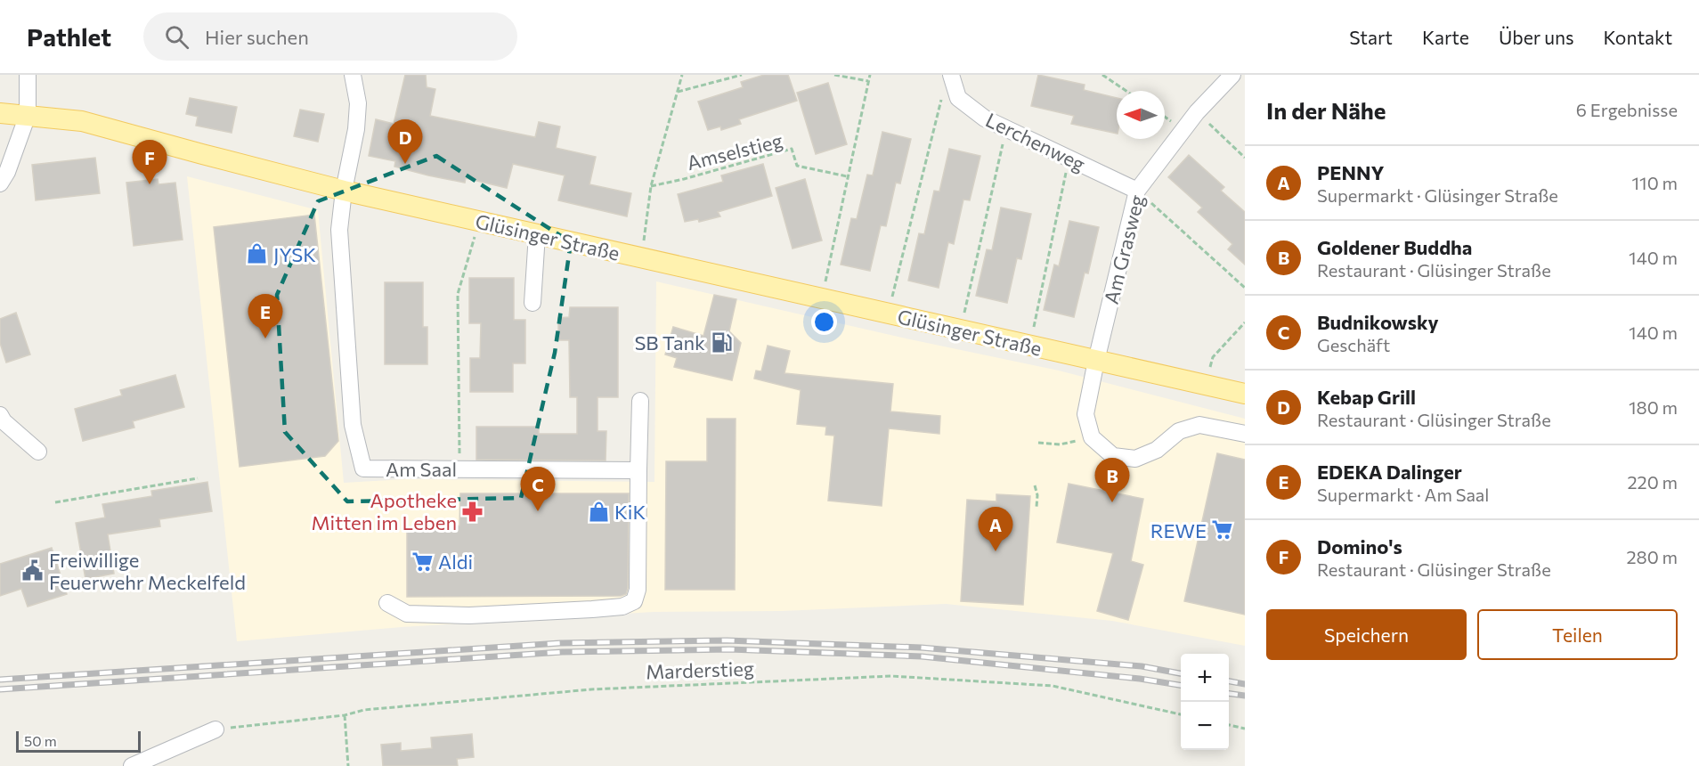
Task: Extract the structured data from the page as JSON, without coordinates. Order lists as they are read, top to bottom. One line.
{"streets":{"main road":["Glüsinger Straße"],"street":["Lerchenweg","Am Grasweg","Am Saal"],"path":["Amselstieg","Marderstieg"]},"crossings":[["Lerchenweg","Am Grasweg"],["Amselstieg","Glüsinger Straße"],["Glüsinger Straße","Am Grasweg"],["Glüsinger Straße","Am Saal"]],"places":{"shop":["JYSK","KiK"],"fuel station":["SB Tank"],"pharmacy":["Apotheke Mitten im Leben"],"supermarket":["REWE","Aldi"],"public building":["Freiwillige Feuerwehr Meckelfeld"]},"scale_bar":"50 m","north":"left","page":{"header":"Pathlet","search":"Hier suchen","nav":["Start","Karte","Über uns","Kontakt"],"heading":["In der Nähe","6 Ergebnisse"],"pins":["D","F","E","B","C","A"],"list":[{"mark":"A","name":"PENNY","note":"Supermarkt · Glüsinger Straße","value":"110 m"},{"mark":"B","name":"Goldener Buddha","note":"Restaurant · Glüsinger Straße","value":"140 m"},{"mark":"C","name":"Budnikowsky","note":"Geschäft","value":"140 m"},{"mark":"D","name":"Kebap Grill","note":"Restaurant · Glüsinger Straße","value":"180 m"},{"mark":"E","name":"EDEKA Dalinger","note":"Supermarkt · Am Saal","value":"220 m"},{"mark":"F","name":"Domino's","note":"Restaurant · Glüsinger Straße","value":"280 m"}],"buttons":["Speichern","Teilen"],"map_buttons":["+","−"],"scale":"50 m"}}
